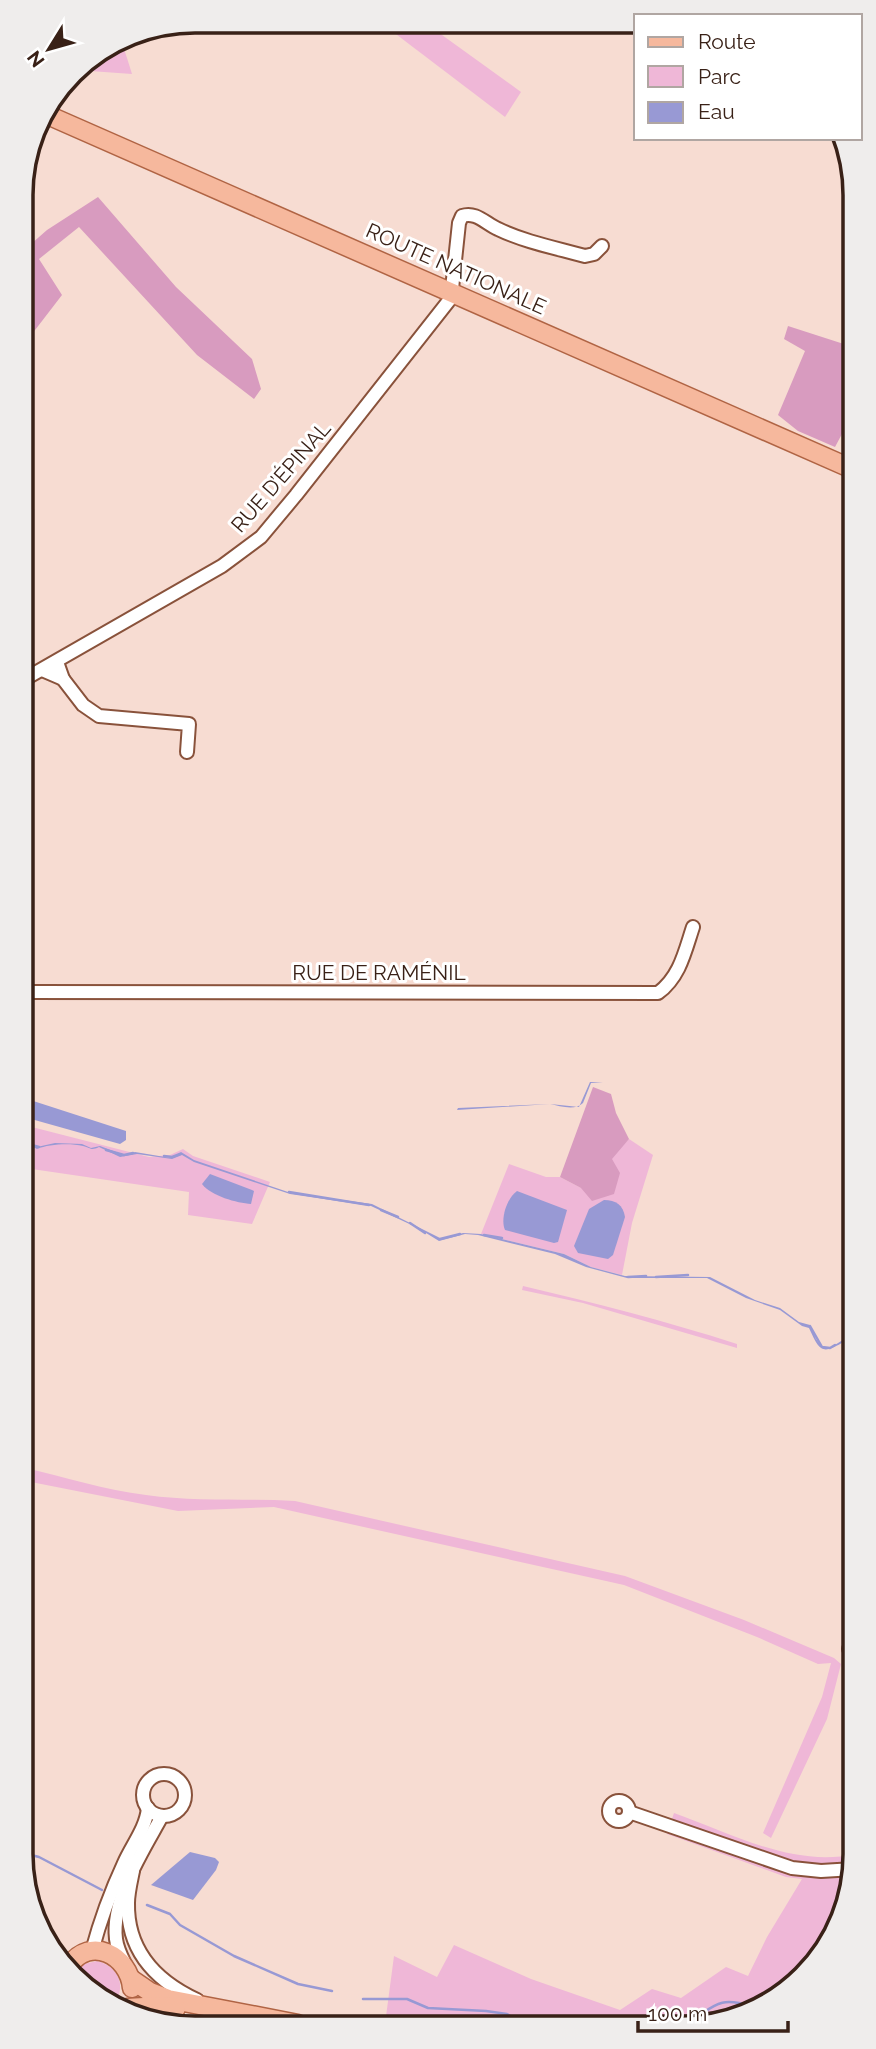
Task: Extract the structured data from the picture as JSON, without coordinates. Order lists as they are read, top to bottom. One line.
{"streets":{"main road":["ROUTE NATIONALE"],"street":["RUE D’ÉPINAL","RUE DE RAMÉNIL"]},"crossings":[["ROUTE NATIONALE","RUE D’ÉPINAL"]],"legend":["Route","Parc","Eau"],"scale_bar":"100 m","north":"bottom left"}
